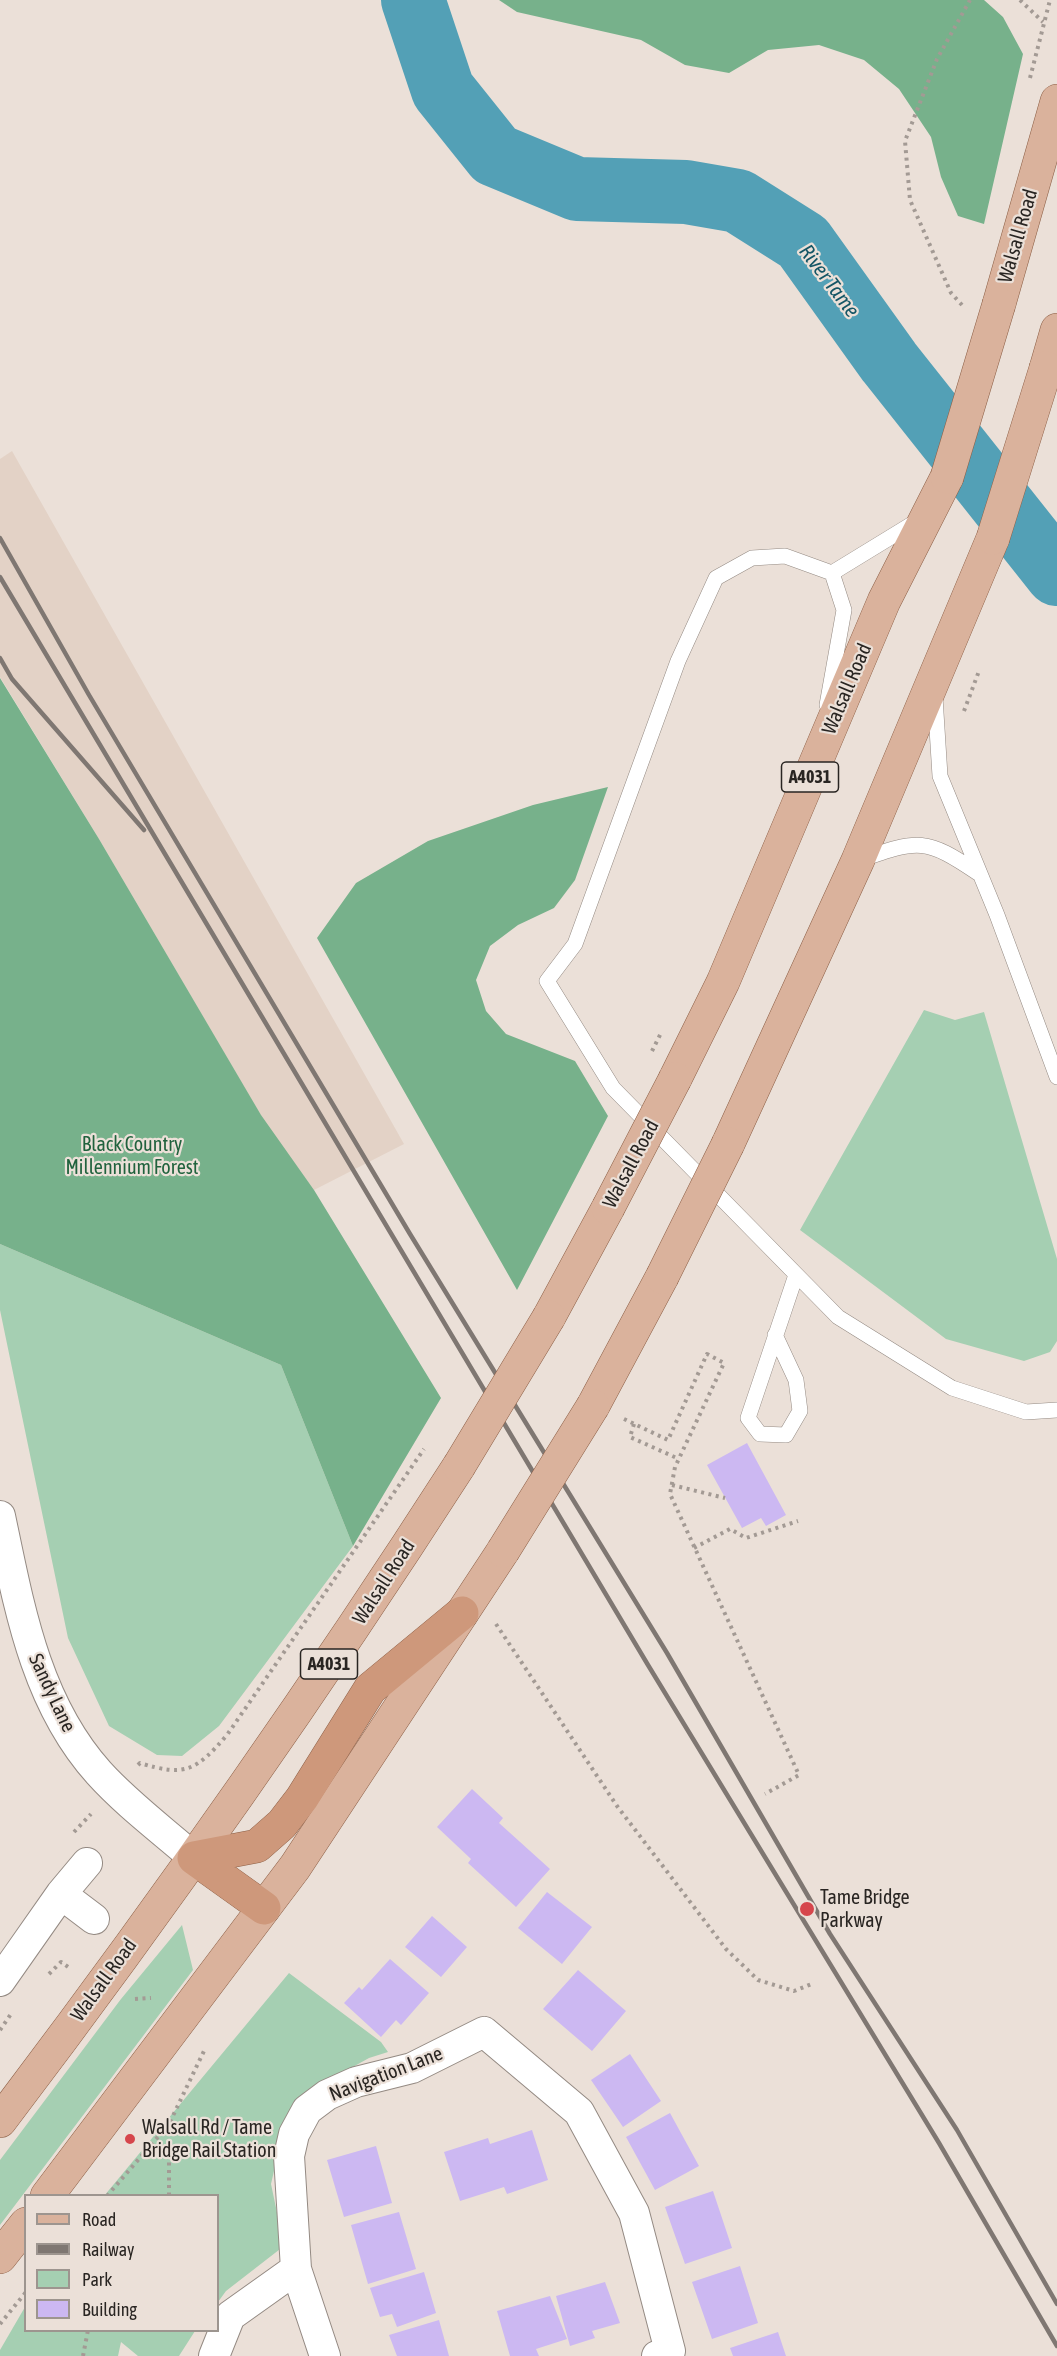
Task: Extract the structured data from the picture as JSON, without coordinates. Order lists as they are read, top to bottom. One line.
{"streets":{"main road":["Walsall Road","A4031"],"street":["Sandy Lane","Navigation Lane"]},"crossings":[["Walsall Road","Sandy Lane"]],"water":["River Tame"],"parks":["Black Country Millennium Forest"],"places":["Tame Bridge Parkway","Walsall Rd / Tame Bridge Rail Station"],"legend":["Road","Railway","Park","Building"]}
